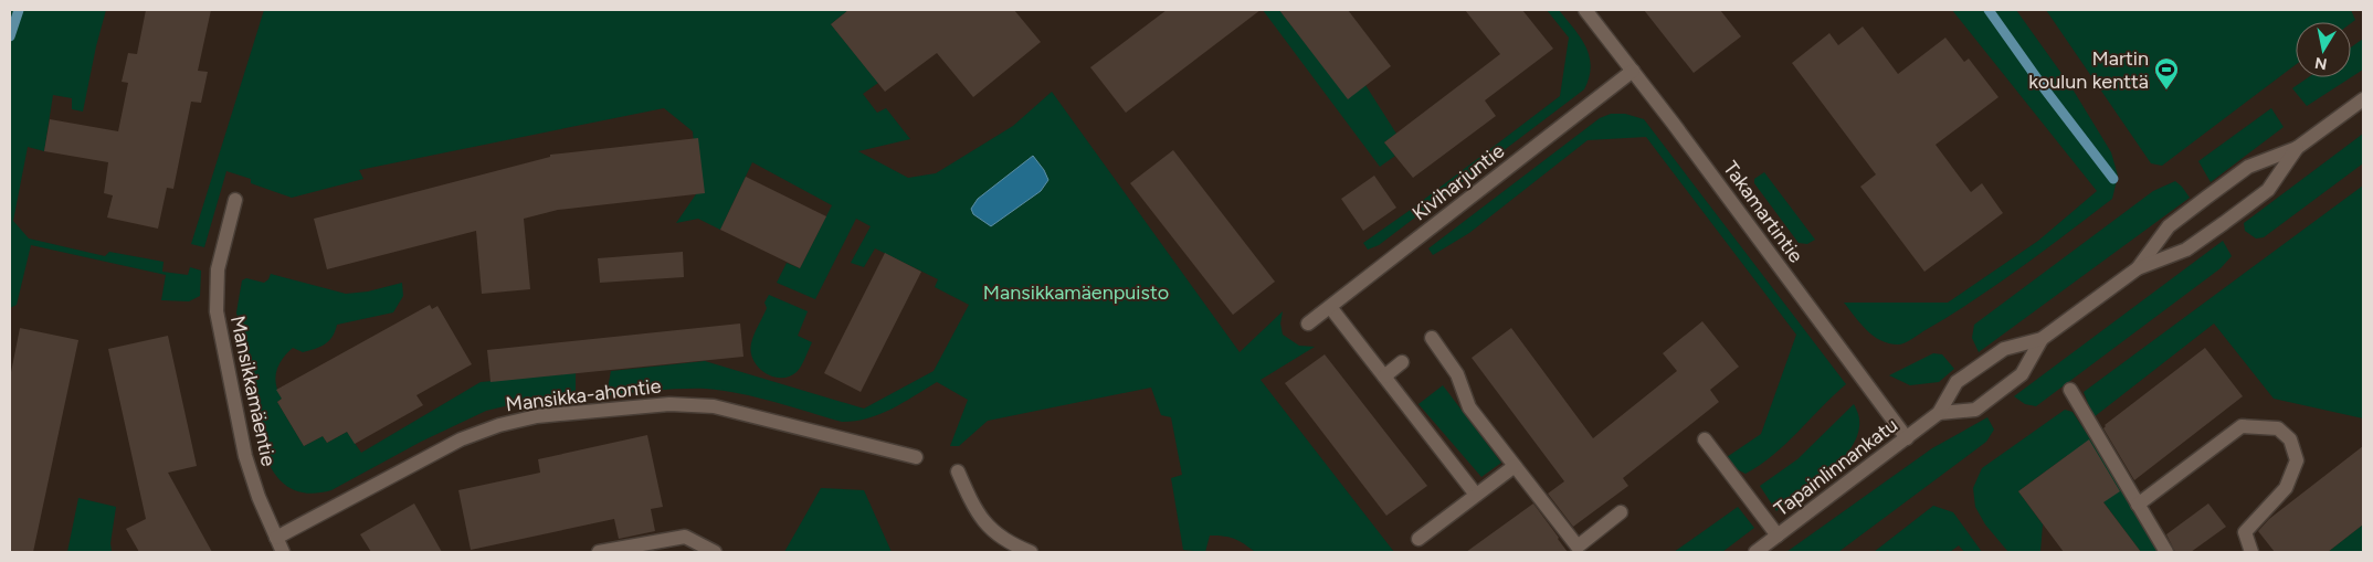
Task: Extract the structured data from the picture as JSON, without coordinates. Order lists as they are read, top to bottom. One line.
{"streets":{"street":["Kiviharjuntie","Takamartintie","Mansikkamäentie","Mansikka-ahontie","Tapainlinnankatu"]},"crossings":[["Kiviharjuntie","Takamartintie"],["Takamartintie","Tapainlinnankatu"],["Mansikkamäentie","Mansikka-ahontie"]],"parks":["Mansikkamäenpuisto"],"places":{"sports":["Martin koulun kenttä"]},"north":"bottom"}
